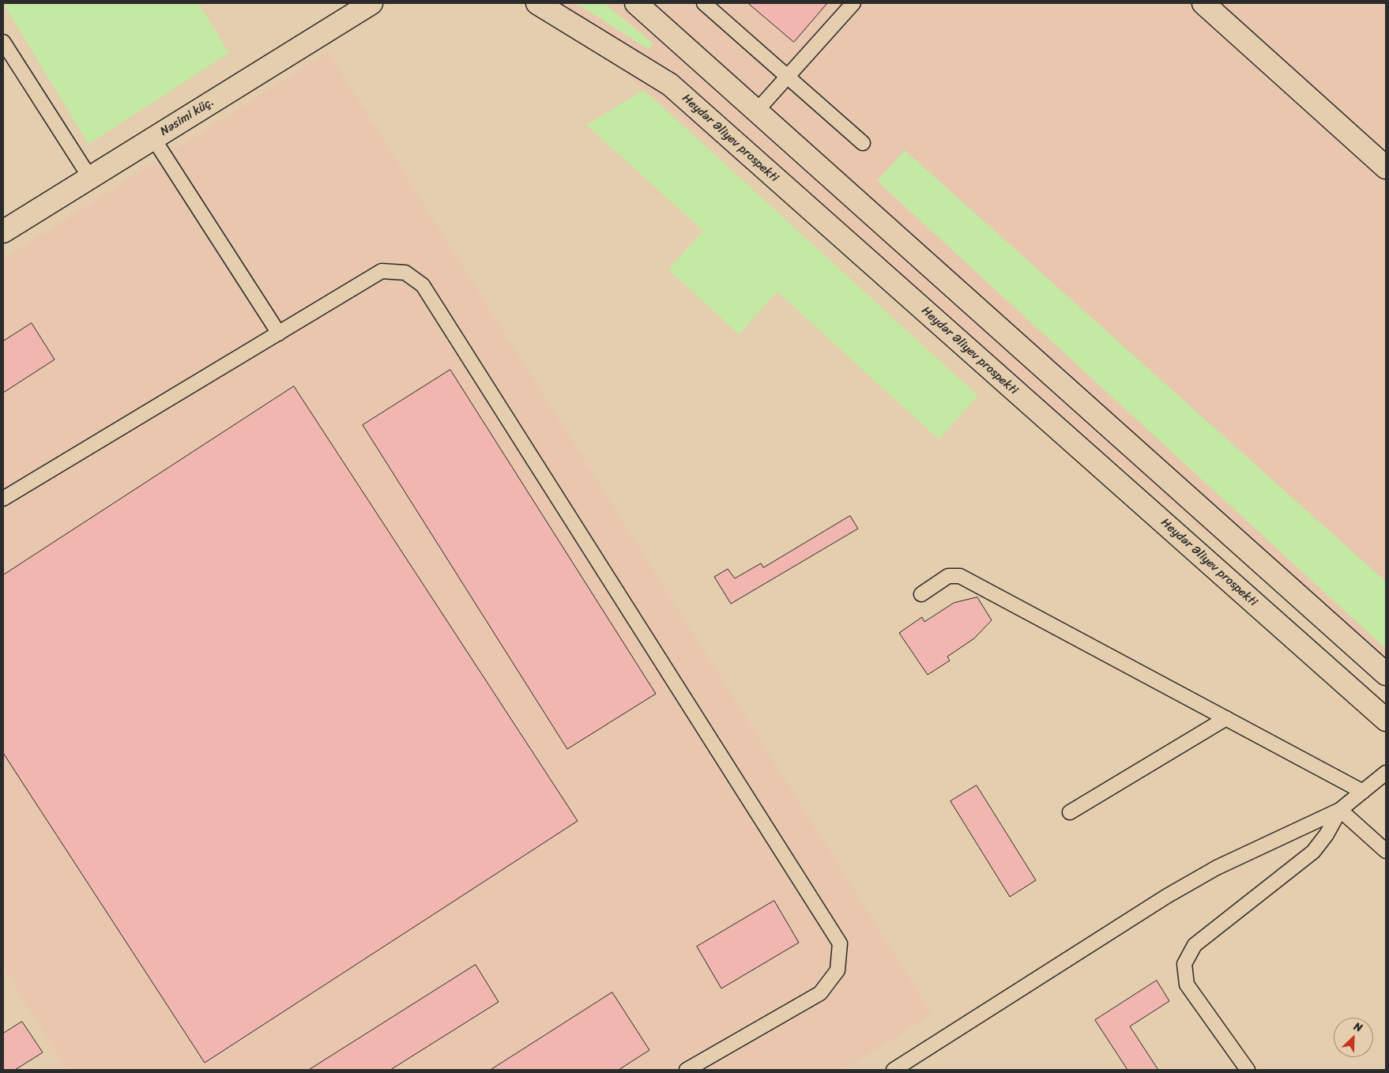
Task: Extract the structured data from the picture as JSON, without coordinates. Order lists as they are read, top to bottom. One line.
{"streets":{"main road":["Nəsimi küç.","Heydər Əliyev prospekti"]},"north":"top right"}
